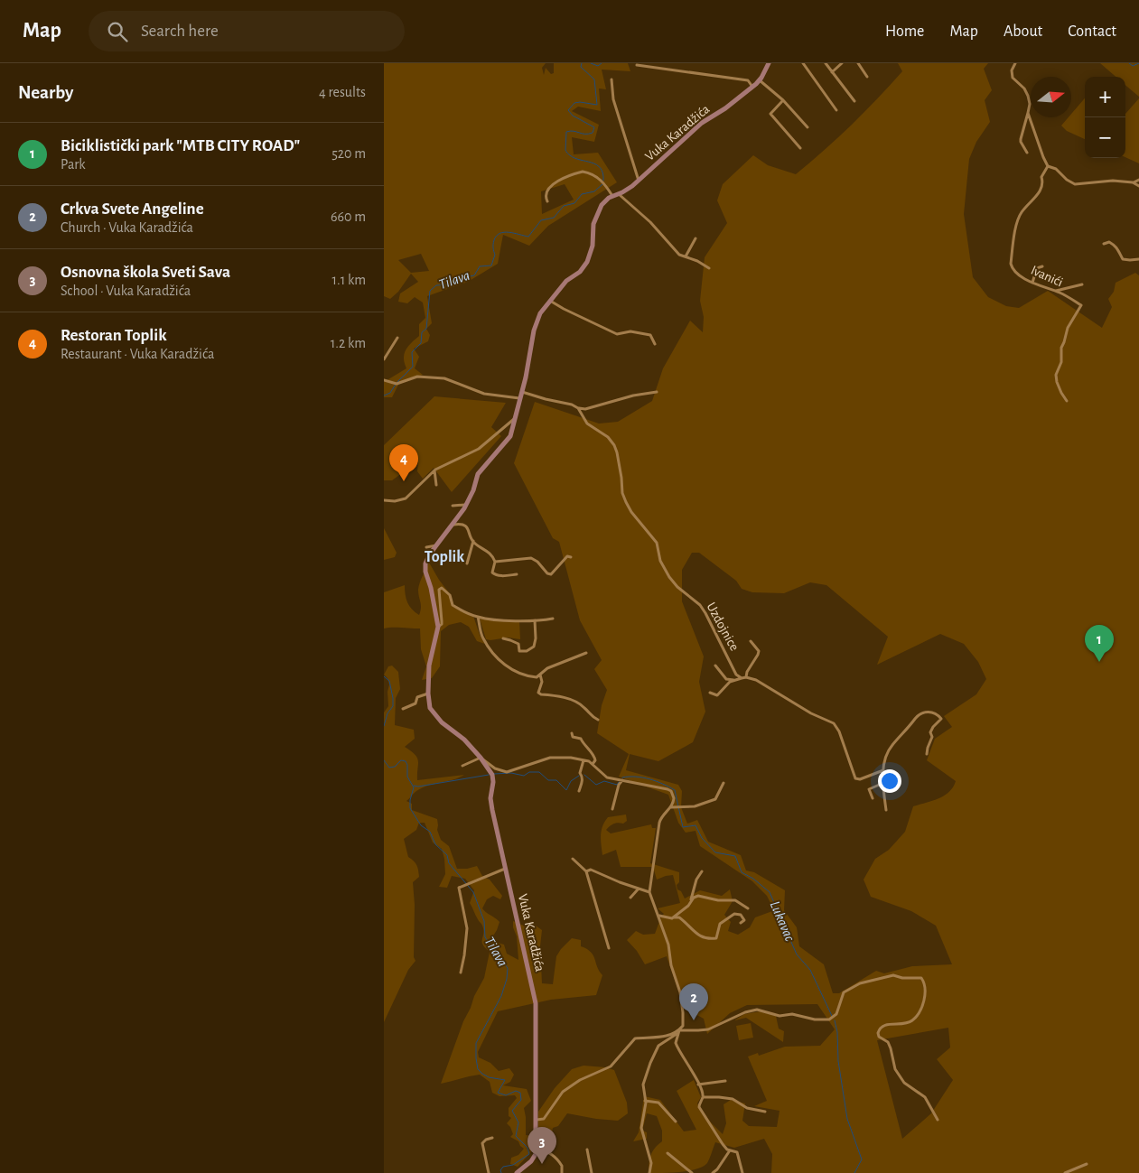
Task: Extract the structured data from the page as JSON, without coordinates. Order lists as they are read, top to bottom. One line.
{"streets":{"street":["Vuka Karadžića","Ivanići","Uzdojnice"]},"districts":["Toplik"],"water":["Tilava","Lukavac"],"north":"right","page":{"header":"Map","search":"Search here","nav":["Home","Map","About","Contact"],"heading":["Nearby","4 results"],"map_buttons":["+","−"],"list":[{"mark":"1","name":"Biciklistički park \"MTB CITY ROAD\"","note":"Park","value":"520 m"},{"mark":"2","name":"Crkva Svete Angeline","note":"Church · Vuka Karadžića","value":"660 m"},{"mark":"3","name":"Osnovna škola Sveti Sava","note":"School · Vuka Karadžića","value":"1.1 km"},{"mark":"4","name":"Restoran Toplik","note":"Restaurant · Vuka Karadžića","value":"1.2 km"}],"pins":["4","1","2","3"]}}
